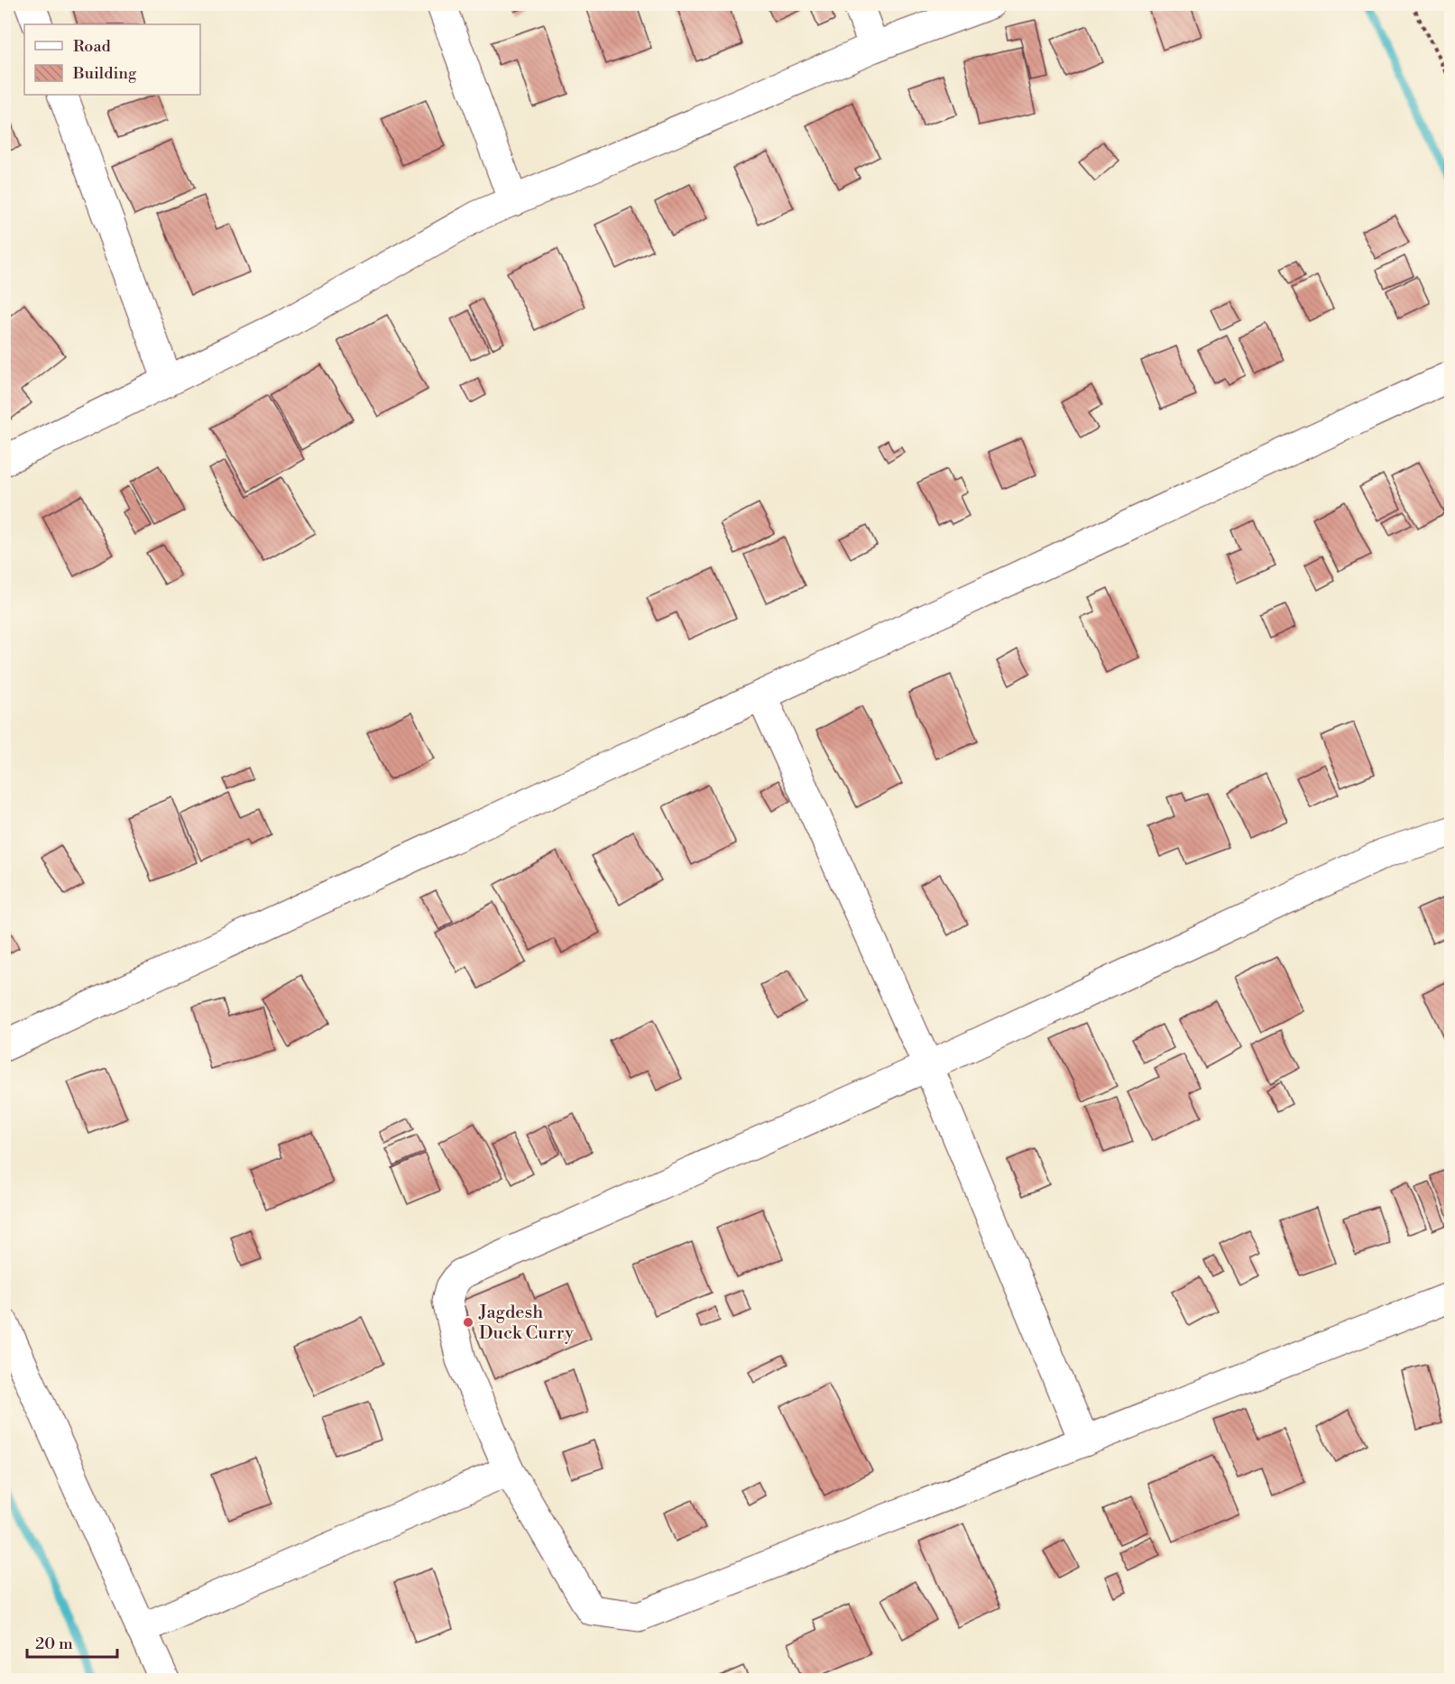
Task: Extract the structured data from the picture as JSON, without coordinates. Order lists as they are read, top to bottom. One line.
{"places":["Jagdesh Duck Curry"],"legend":["Road","Building"],"scale_bar":"20 m"}
